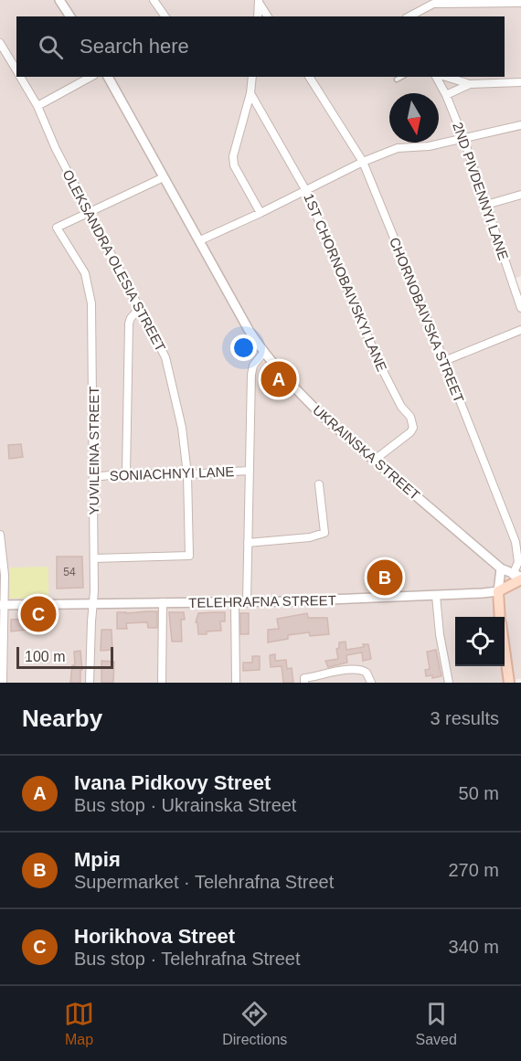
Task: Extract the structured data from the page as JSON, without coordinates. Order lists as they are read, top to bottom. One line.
{"streets":{"main road":["TELEHRAFNA STREET"],"street":["2ND PIVDENNYI LANE","OLEKSANDRA OLESIA STREET","1ST CHORNOBAIVSKYI LANE","CHORNOBAIVSKA STREET","YUVILEINA STREET","UKRAINSKA STREET","SONIACHNYI LANE"]},"crossings":[["OLEKSANDRA OLESIA STREET","YUVILEINA STREET"],["OLEKSANDRA OLESIA STREET","SONIACHNYI LANE"],["1ST CHORNOBAIVSKYI LANE","UKRAINSKA STREET"],["CHORNOBAIVSKA STREET","UKRAINSKA STREET"],["CHORNOBAIVSKA STREET","TELEHRAFNA STREET"],["YUVILEINA STREET","SONIACHNYI LANE"],["YUVILEINA STREET","TELEHRAFNA STREET"],["UKRAINSKA STREET","TELEHRAFNA STREET"]],"house_numbers":["54"],"scale_bar":"100 m","north":"bottom","page":{"search":"Search here","pins":["A","B","C"],"scale":"100 m","heading":["Nearby","3 results"],"list":[{"mark":"A","name":"Ivana Pidkovy Street","note":"Bus stop · Ukrainska Street","value":"50 m"},{"mark":"B","name":"Мрія","note":"Supermarket · Telehrafna Street","value":"270 m"},{"mark":"C","name":"Horikhova Street","note":"Bus stop · Telehrafna Street","value":"340 m"}],"nav":["Map","Directions","Saved"]}}
